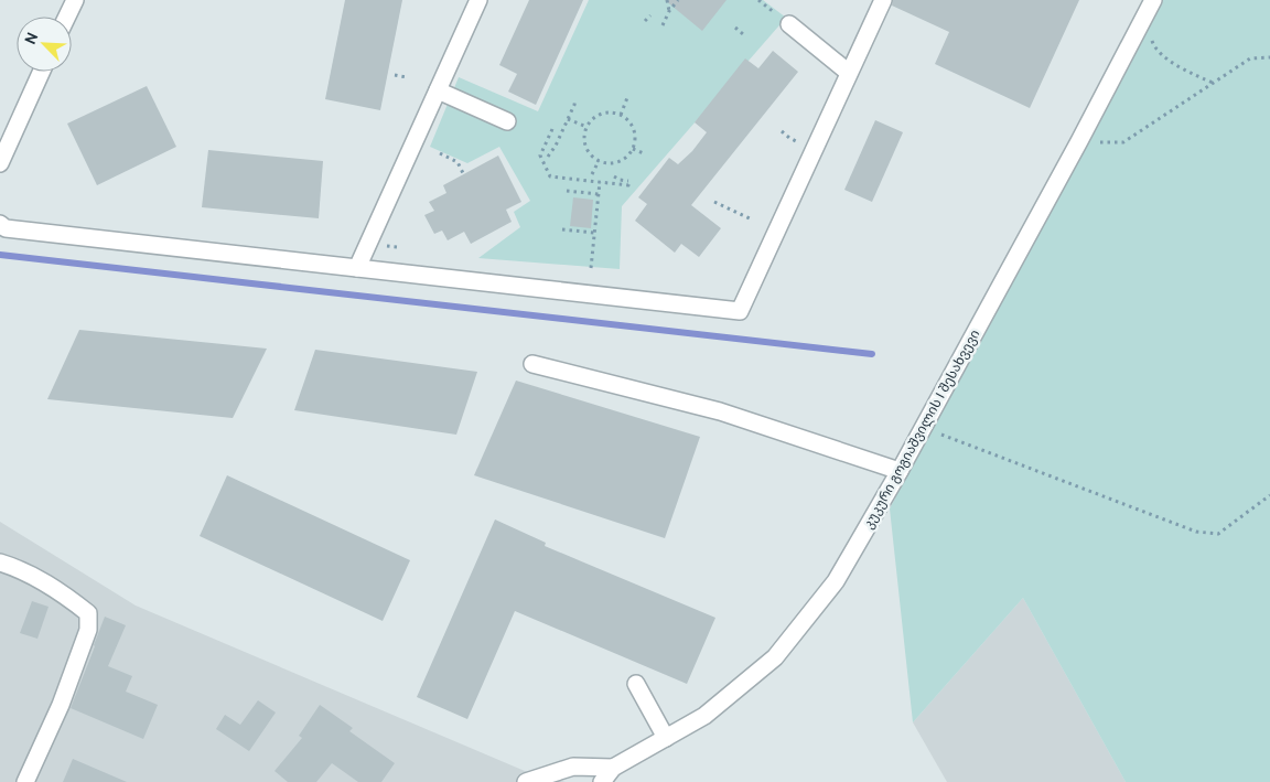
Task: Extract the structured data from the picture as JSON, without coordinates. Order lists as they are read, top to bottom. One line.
{"streets":{"street":["კუკური გოგიაშვილის I შესახვევი"]},"north":"top left"}
